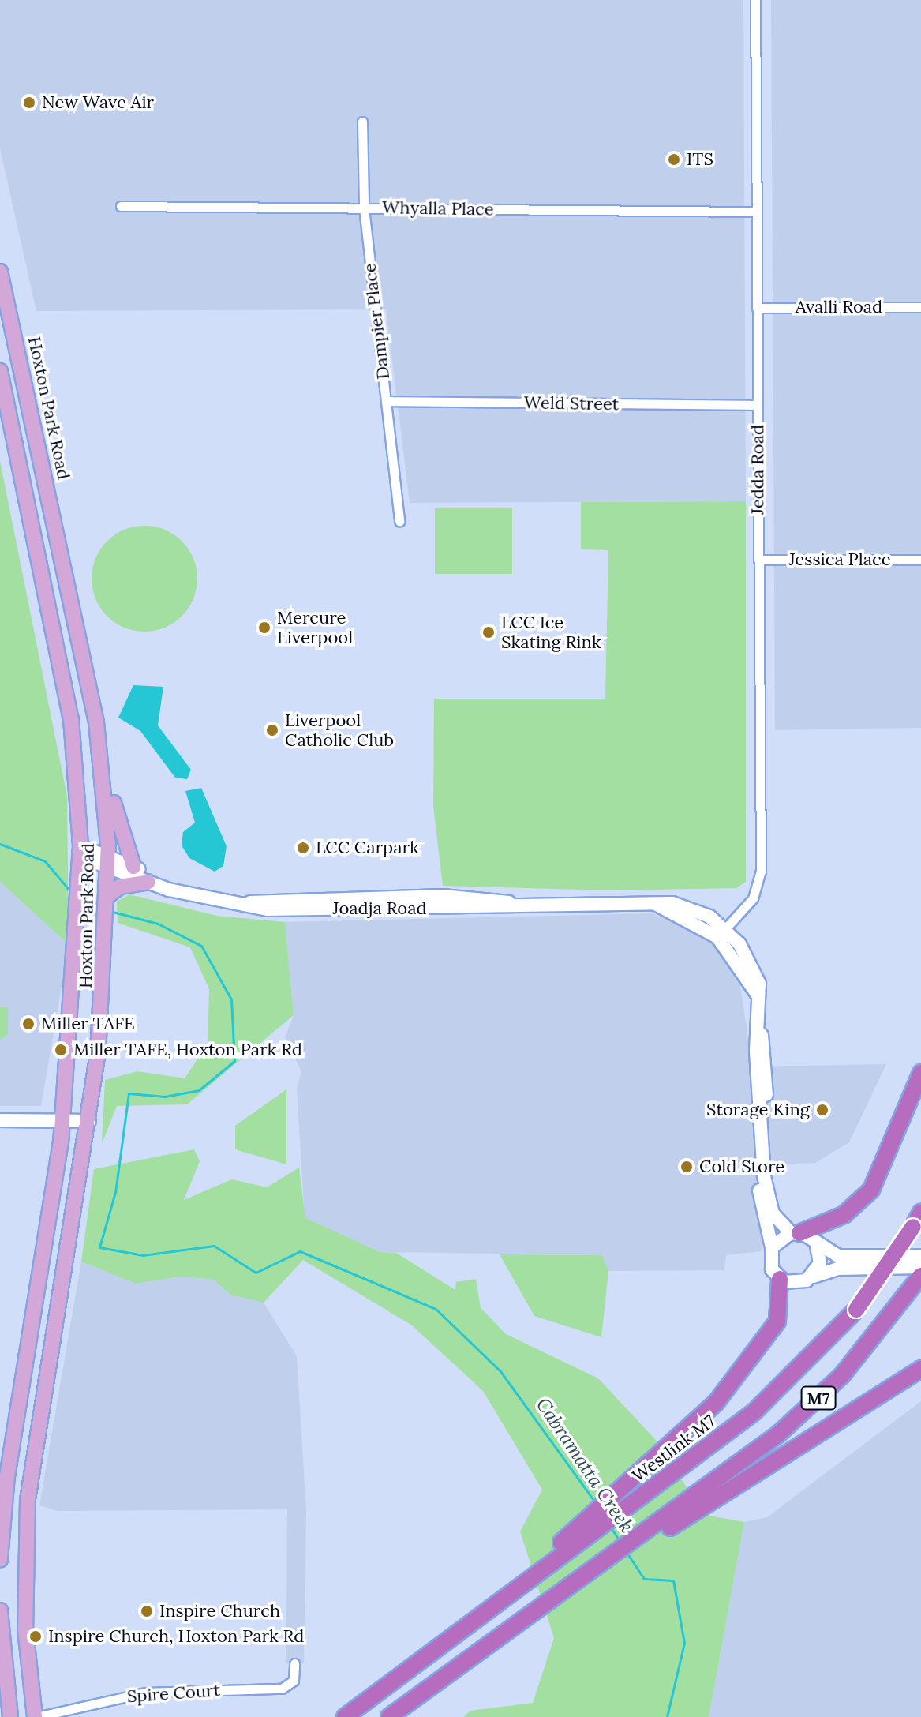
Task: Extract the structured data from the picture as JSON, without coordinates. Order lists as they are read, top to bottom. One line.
{"streets":{"highway":["M7","Westlink M7"],"main road":["Hoxton Park Road","Joadja Road"],"street":["Whyalla Place","Avalli Road","Dampier Place","Weld Street","Jedda Road","Jessica Place","Spire Court"]},"crossings":[["Whyalla Place","Dampier Place"],["Whyalla Place","Jedda Road"],["Avalli Road","Jedda Road"],["Dampier Place","Weld Street"],["Weld Street","Jedda Road"],["Hoxton Park Road","Joadja Road"],["Hoxton Park Road","Spire Court"],["Jedda Road","Jessica Place"],["Jedda Road","Joadja Road"]],"water":["Cabramatta Creek"],"places":["New Wave Air","ITS","Mercure Liverpool","LCC Ice Skating Rink","Liverpool Catholic Club","LCC Carpark","Miller TAFE","Miller TAFE, Hoxton Park Rd","Storage King","Cold Store","Inspire Church","Inspire Church, Hoxton Park Rd"]}
